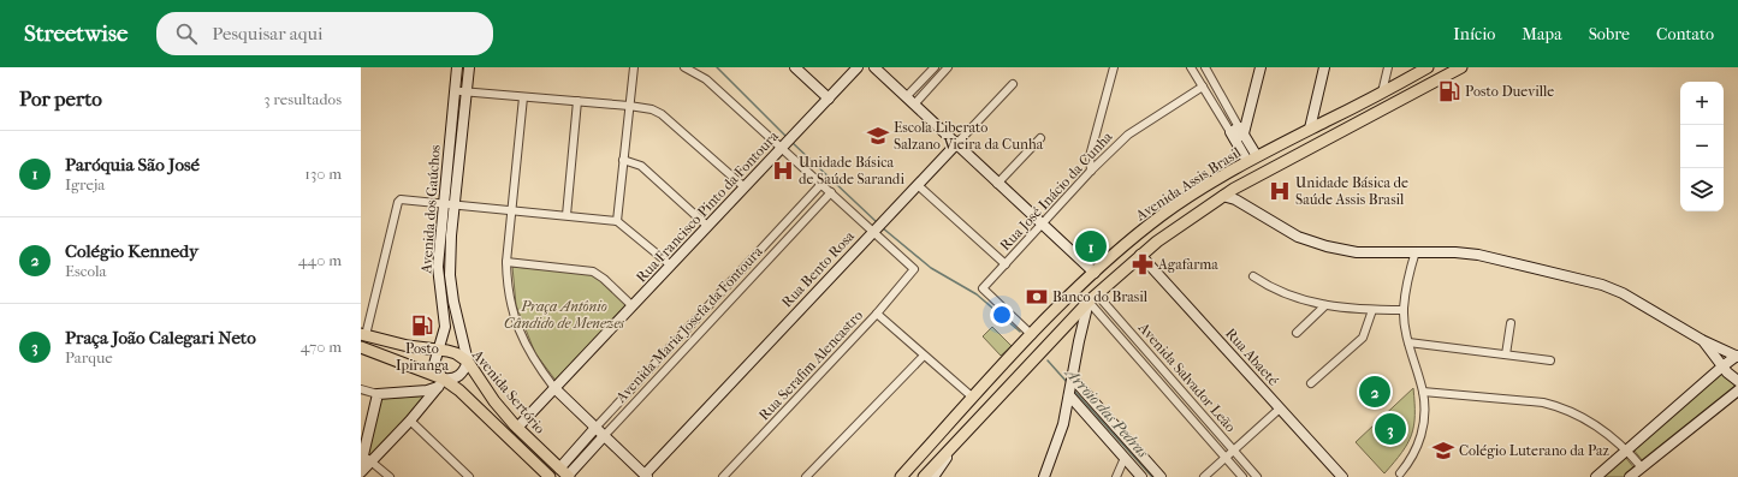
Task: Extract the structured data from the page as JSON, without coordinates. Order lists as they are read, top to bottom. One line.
{"streets":{"main road":["Avenida Assis Brasil","Avenida Sertório"],"street":["Rua José Inácio da Cunha","Rua Francisco Pinto da Fontoura","Avenida dos Gaúchos","Rua Bento Rosa","Avenida Maria Josefa da Fontoura","Rua Abaeté","Rua Serafim Alencastro","Avenida Salvador Leão"]},"crossings":[["Avenida Assis Brasil","Rua José Inácio da Cunha"],["Avenida Assis Brasil","Rua Abaeté"],["Avenida Assis Brasil","Avenida Salvador Leão"],["Rua Francisco Pinto da Fontoura","Avenida Sertório"],["Avenida dos Gaúchos","Avenida Sertório"],["Rua Bento Rosa","Rua Serafim Alencastro"],["Avenida Maria Josefa da Fontoura","Avenida Sertório"]],"water":["Arroio das Pedras"],"parks":["Praça Antônio Cândido de Menezes"],"places":{"fuel station":["Posto Dueville","Posto Ipiranga"],"school or university":["Escola Liberato Salzano Vieira da Cunha","Colégio Luterano da Paz"],"hospital":["Unidade Básica de Saúde Sarandi","Unidade Básica de Saúde Assis Brasil"],"pharmacy":["Agafarma"],"bank":["Banco do Brasil"]},"page":{"header":"Streetwise","search":"Pesquisar aqui","nav":["Início","Mapa","Sobre","Contato"],"heading":["Por perto","3 resultados"],"map_buttons":["+","−"],"list":[{"mark":"1","name":"Paróquia São José","note":"Igreja","value":"130 m"},{"mark":"2","name":"Colégio Kennedy","note":"Escola","value":"440 m"},{"mark":"3","name":"Praça João Calegari Neto","note":"Parque","value":"470 m"}],"pins":["1","2","3"]}}
